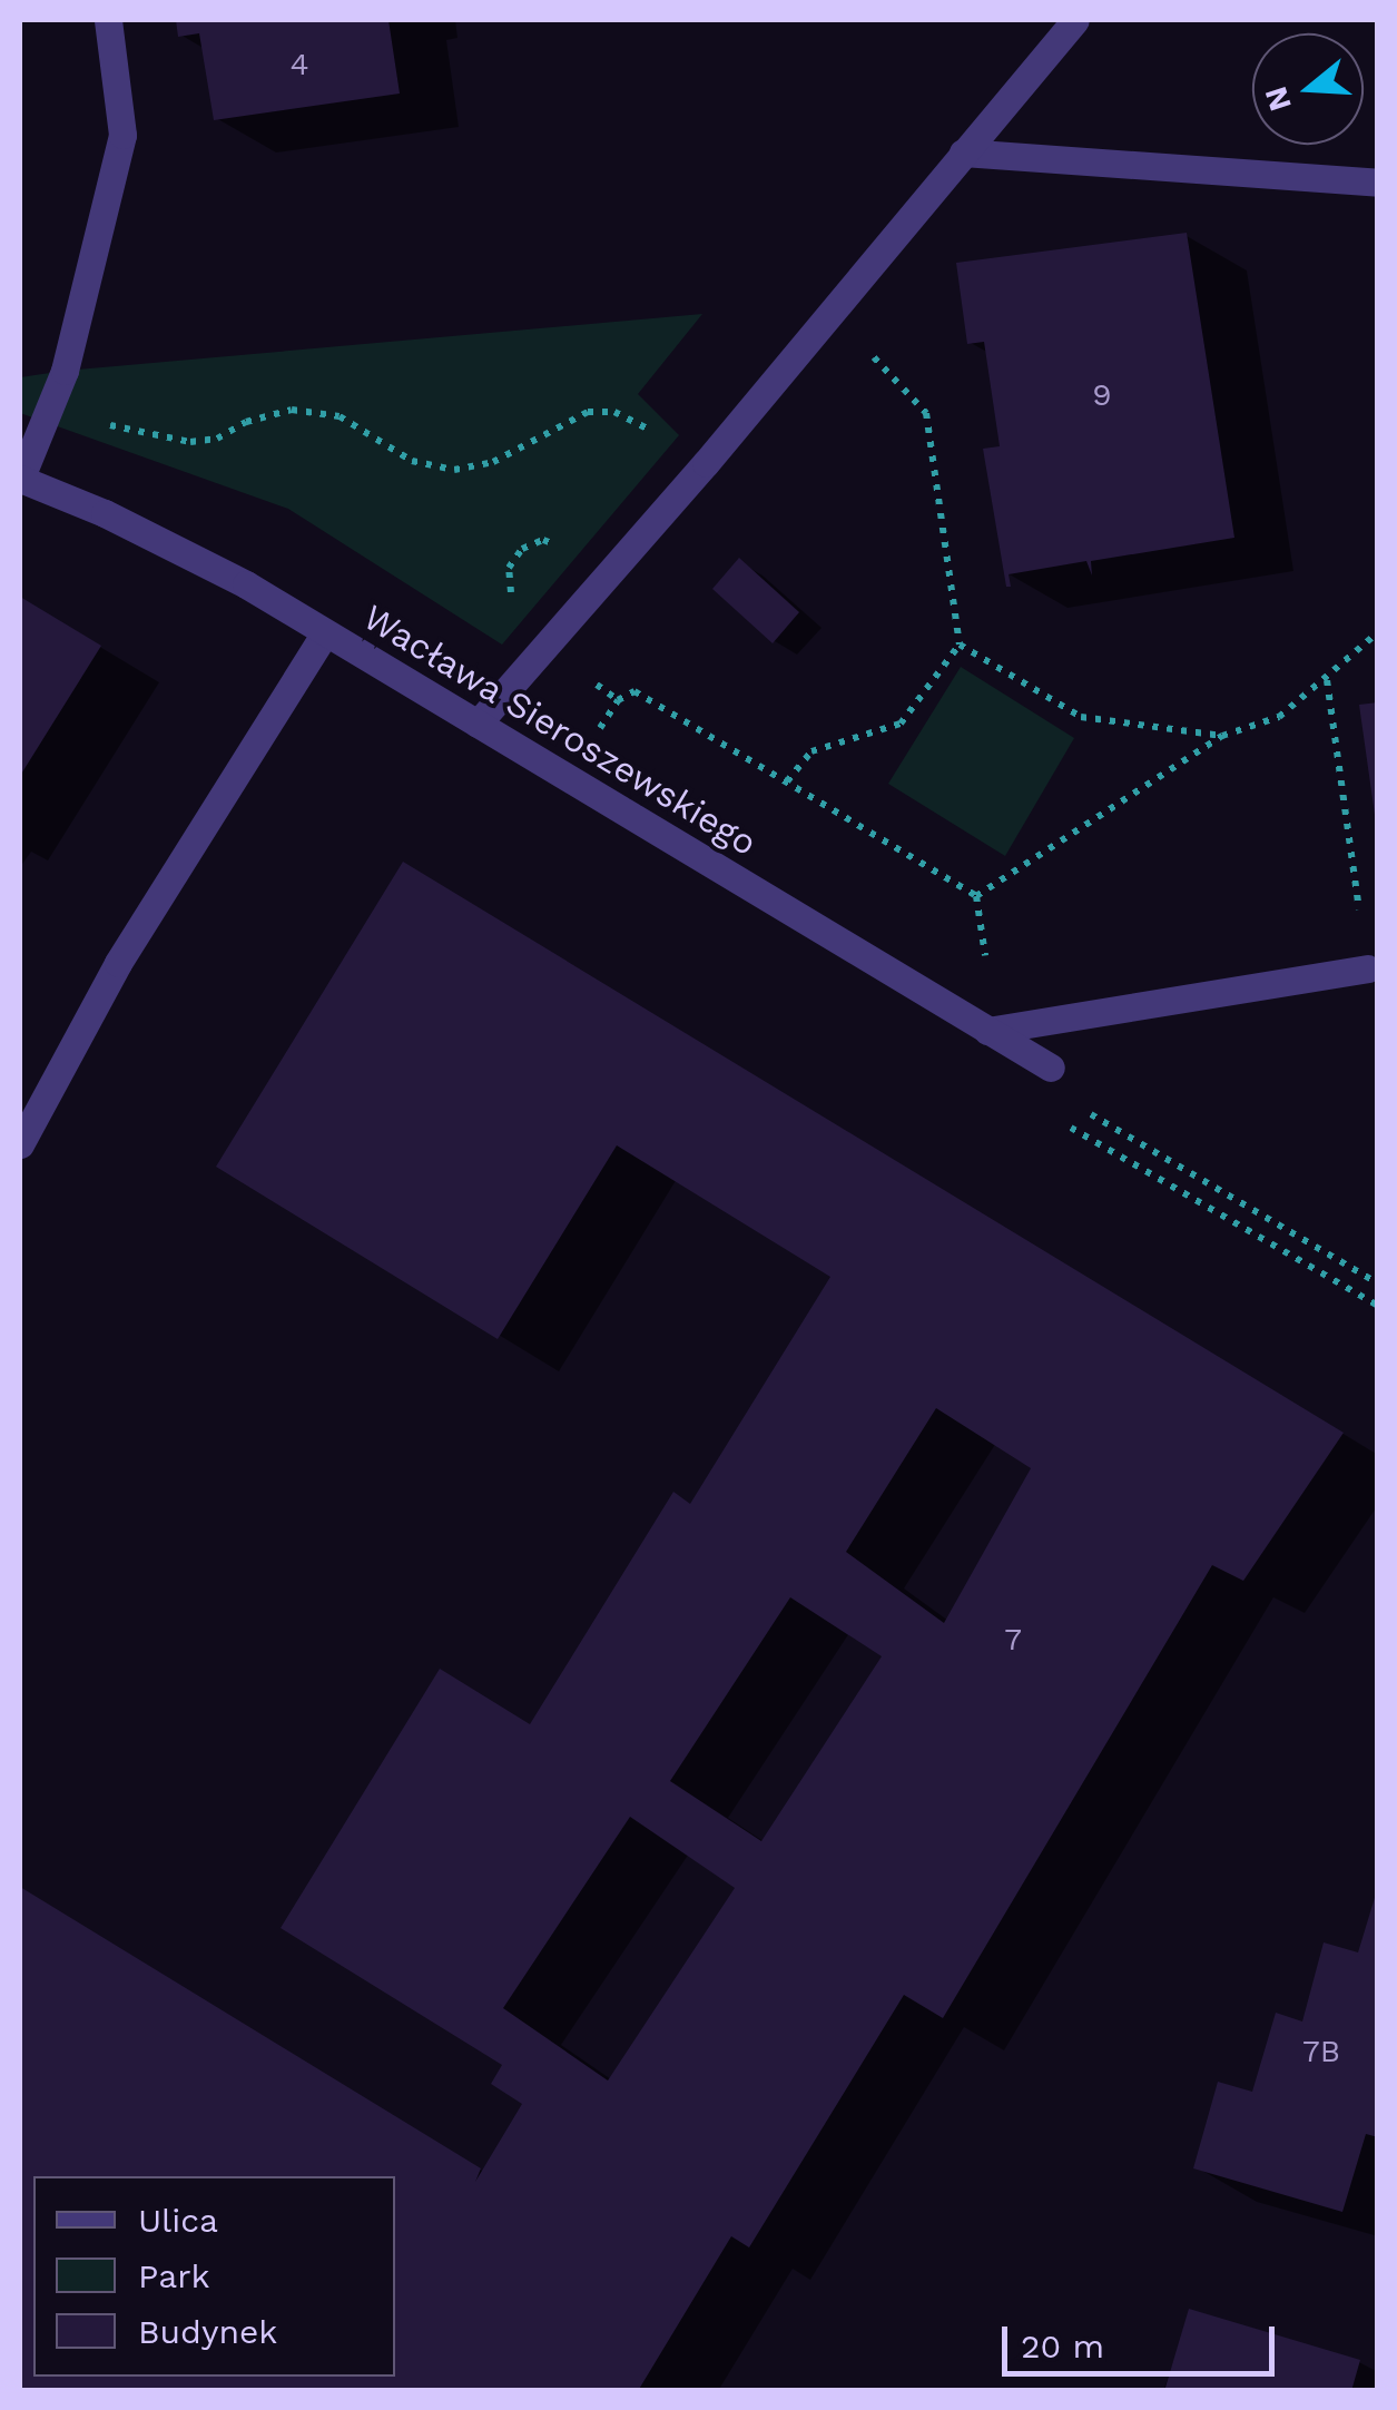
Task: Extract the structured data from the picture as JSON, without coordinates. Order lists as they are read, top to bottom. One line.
{"streets":{"street":["Wacława Sieroszewskiego"]},"house_numbers":["4","9","7","7B"],"legend":["Ulica","Park","Budynek"],"scale_bar":"20 m","north":"left"}
